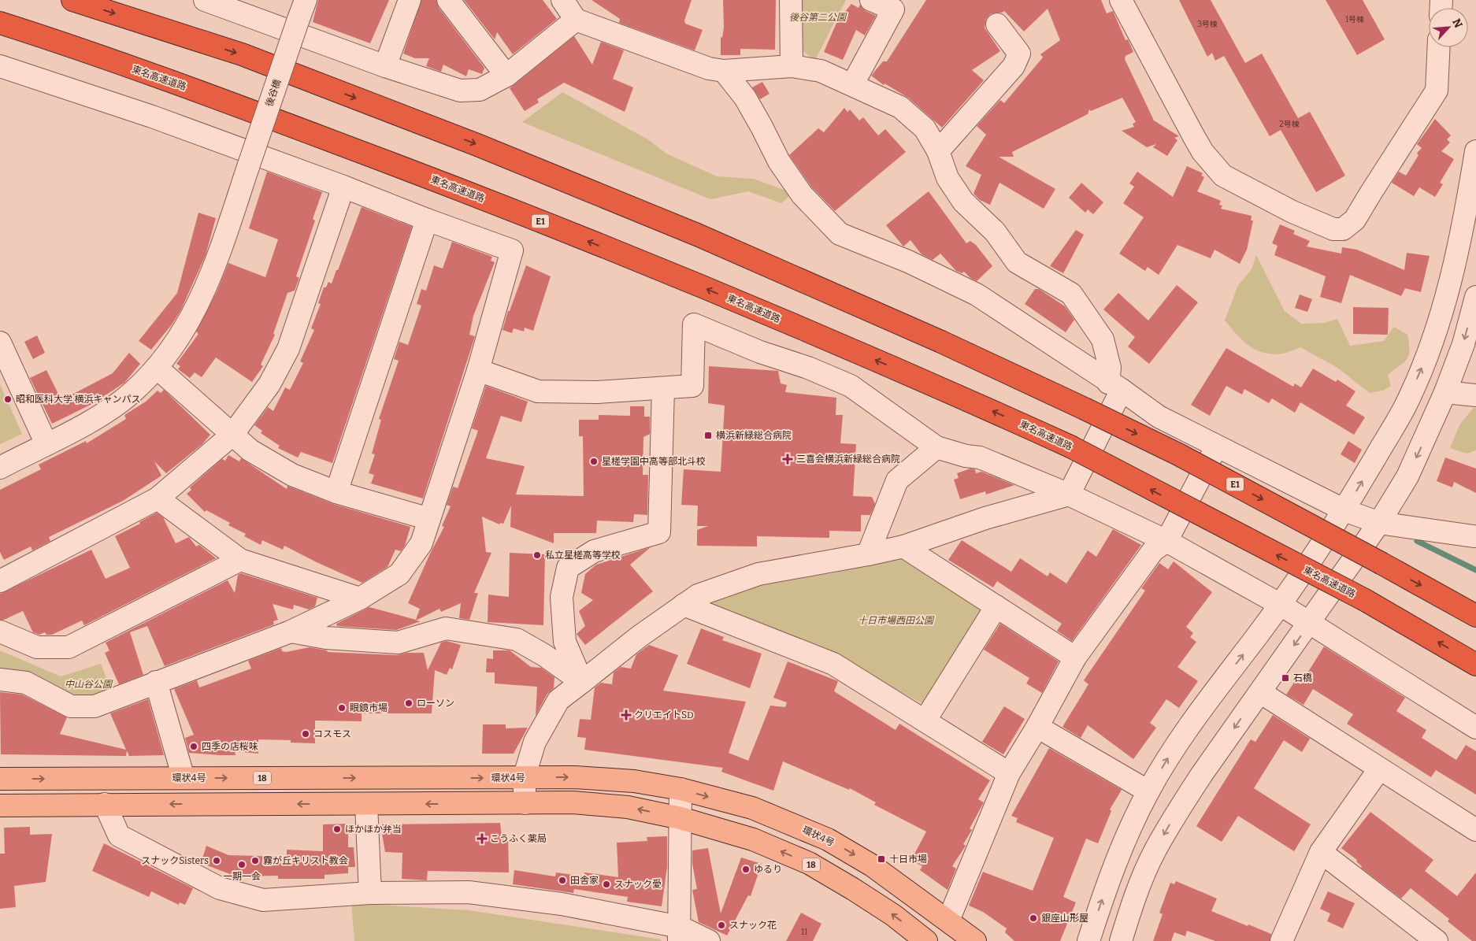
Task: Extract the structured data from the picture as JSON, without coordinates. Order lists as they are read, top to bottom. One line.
{"streets":{"highway":["東名高速道路","E1"],"main road":["環状4号","18"],"street":["後谷橋"]},"parks":["後谷第二公園","十日市場西田公園","中山谷公園"],"places":{"other":["昭和医科大学 横浜キャンパス","星槎学園中高等部北斗校","私立星槎高等学校","ローソン","眼鏡市場","コスモス","四季の店桜味","ほかほか弁当","スナックSisters","霧が丘キリスト教会","一期一会","ゆるり","田舎家","スナック愛","銀座山形屋","スナック花"],"transit":["横浜新緑総合病院","石橋","十日市場"],"health":["三喜会横浜新緑総合病院","クリエイトSD","こうふく薬局"]},"house_numbers":["1号棟","3号棟","2号棟","11"],"north":"top right"}
